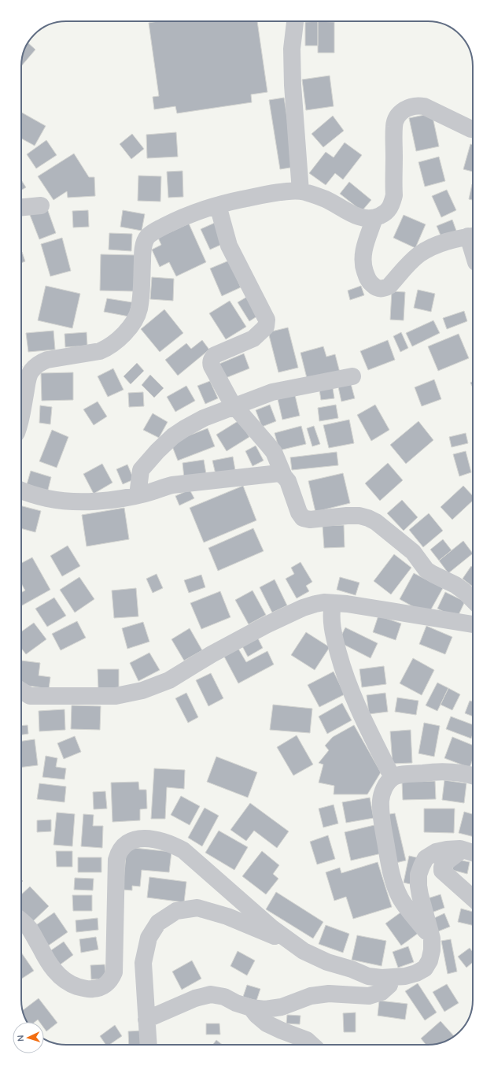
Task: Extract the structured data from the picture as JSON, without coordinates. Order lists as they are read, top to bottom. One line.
{"north":"left"}
